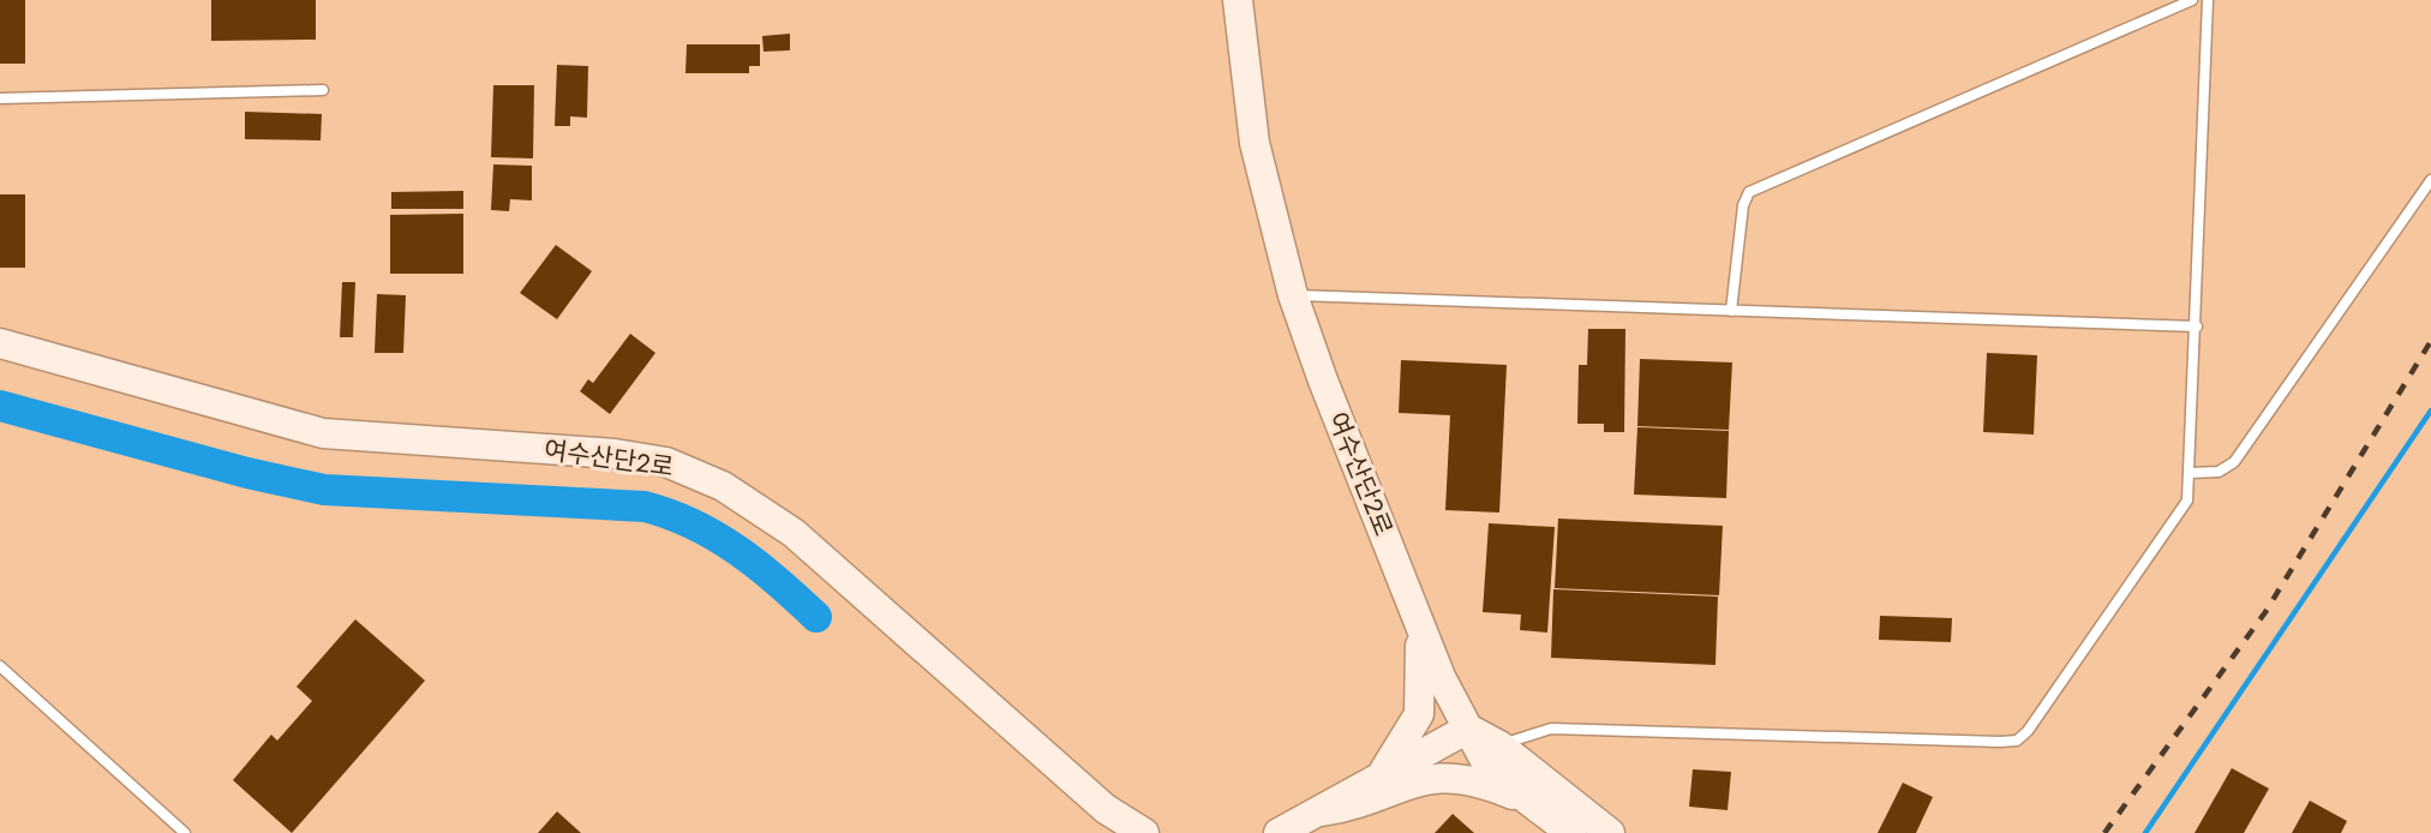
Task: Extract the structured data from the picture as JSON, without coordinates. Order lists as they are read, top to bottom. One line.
{"streets":{"street":["여수산단2로"]}}
